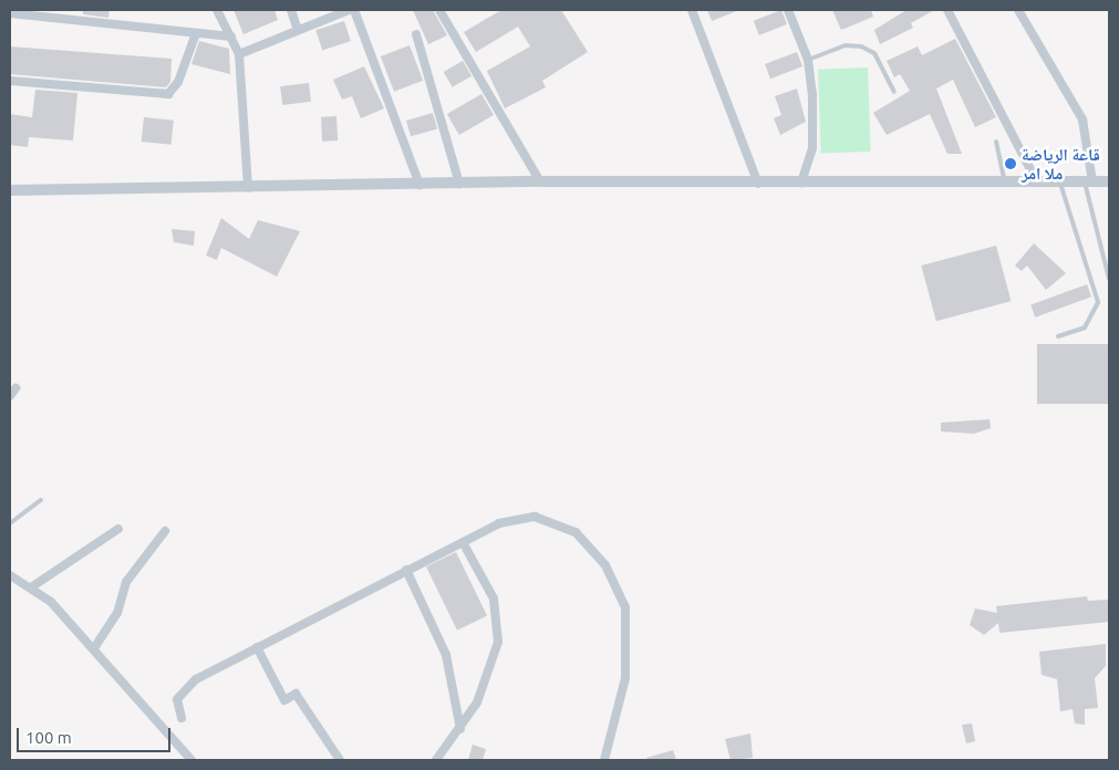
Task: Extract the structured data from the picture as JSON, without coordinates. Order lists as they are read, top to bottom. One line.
{"places":["قاعة الرياضة ملا امر"],"scale_bar":"100 m"}
